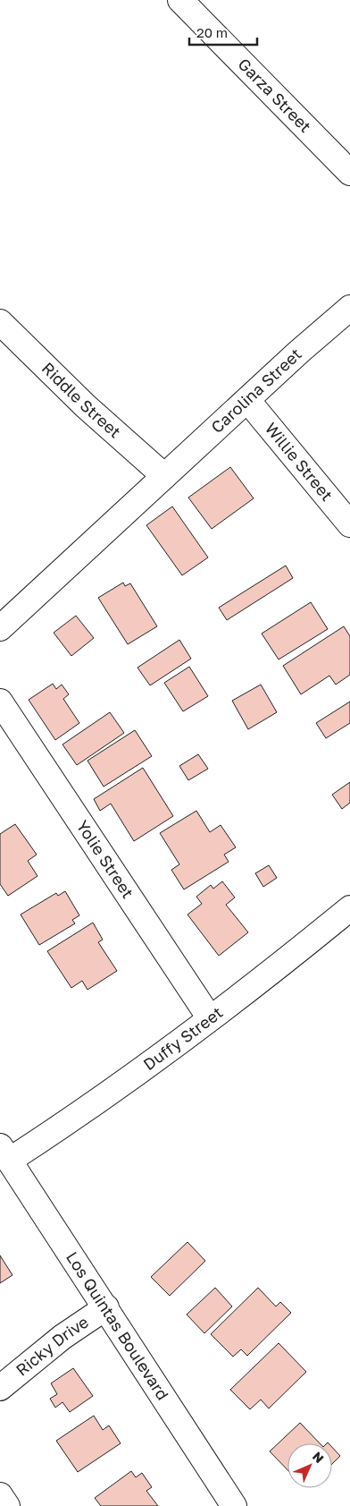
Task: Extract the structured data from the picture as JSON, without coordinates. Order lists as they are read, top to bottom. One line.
{"streets":{"street":["Garza Street","Carolina Street","Riddle Street","Willie Street","Yolie Street","Duffy Street","Los Quintas Boulevard","Ricky Drive"]},"crossings":[["Carolina Street","Riddle Street"],["Carolina Street","Willie Street"],["Yolie Street","Duffy Street"],["Duffy Street","Los Quintas Boulevard"],["Los Quintas Boulevard","Ricky Drive"]],"scale_bar":"20 m","north":"top right"}
